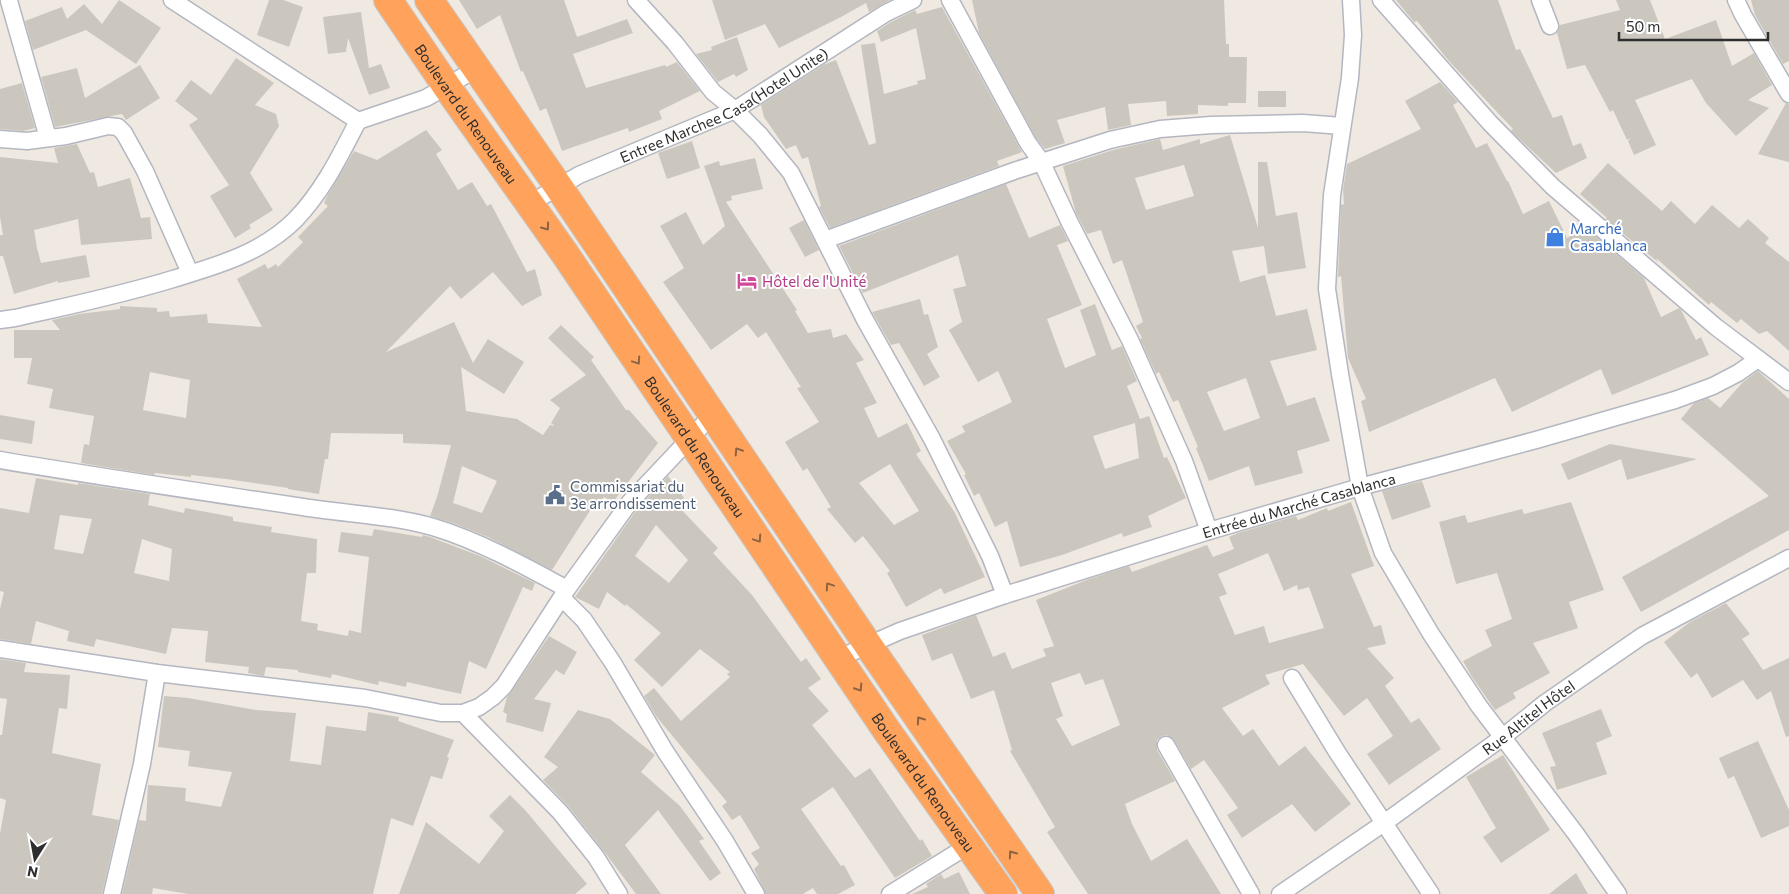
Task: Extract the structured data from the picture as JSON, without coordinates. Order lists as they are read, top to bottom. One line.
{"streets":{"highway":["Boulevard du Renouveau"],"street":["Entree Marchee Casa(Hotel Unite)","Entrée du Marché Casablanca","Rue Altitel Hôtel"]},"crossings":[["Entree Marchee Casa(Hotel Unite)","Boulevard du Renouveau"],["Boulevard du Renouveau","Entrée du Marché Casablanca"]],"places":{"shop":["Marché Casablanca"],"hotel":["Hôtel de l'Unité"],"public building":["Commissariat du 3e arrondissement"]},"scale_bar":"50 m","north":"bottom"}
